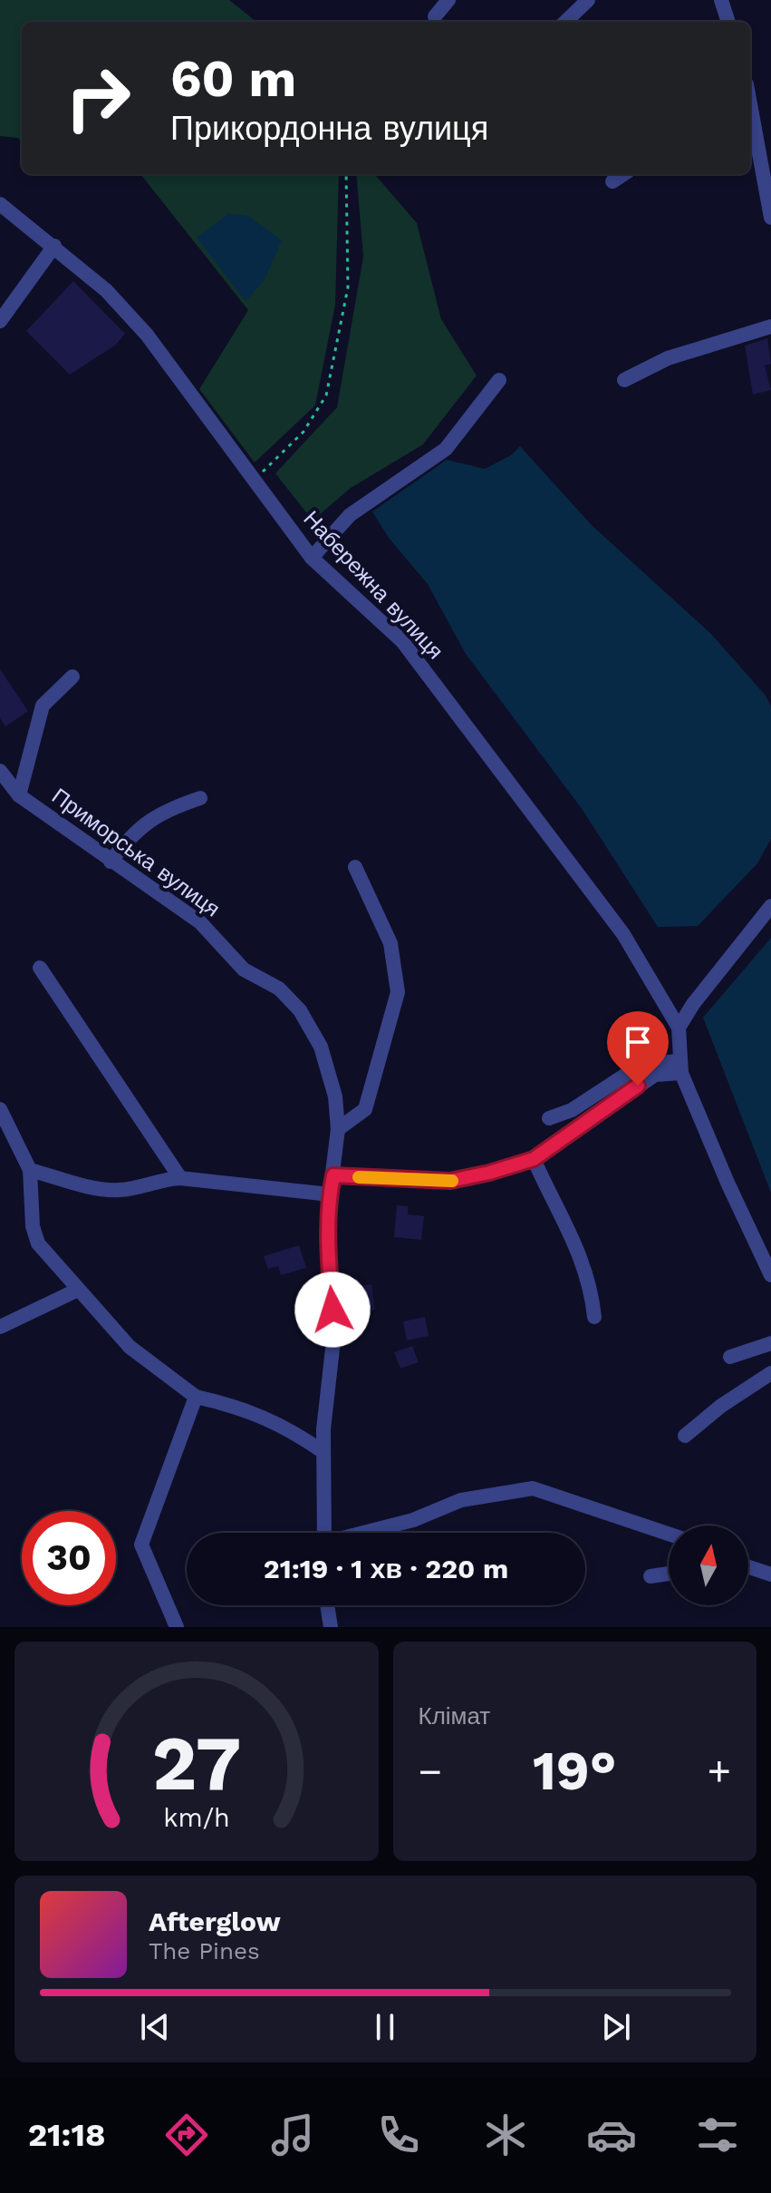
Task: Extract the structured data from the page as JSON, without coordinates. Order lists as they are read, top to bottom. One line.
{"streets":{"street":["Набережна вулиця","Приморська вулиця"]},"north":"top","page":{"turn":["60 m","Прикордонна вулиця"],"limit":"30","trip":"21:19 · 1 хв · 220 m","tile":"Клімат","heat":["−","19°","+"],"song":["Afterglow","The Pines"],"tabs":"21:18","gauge":["27","km/h"]}}
